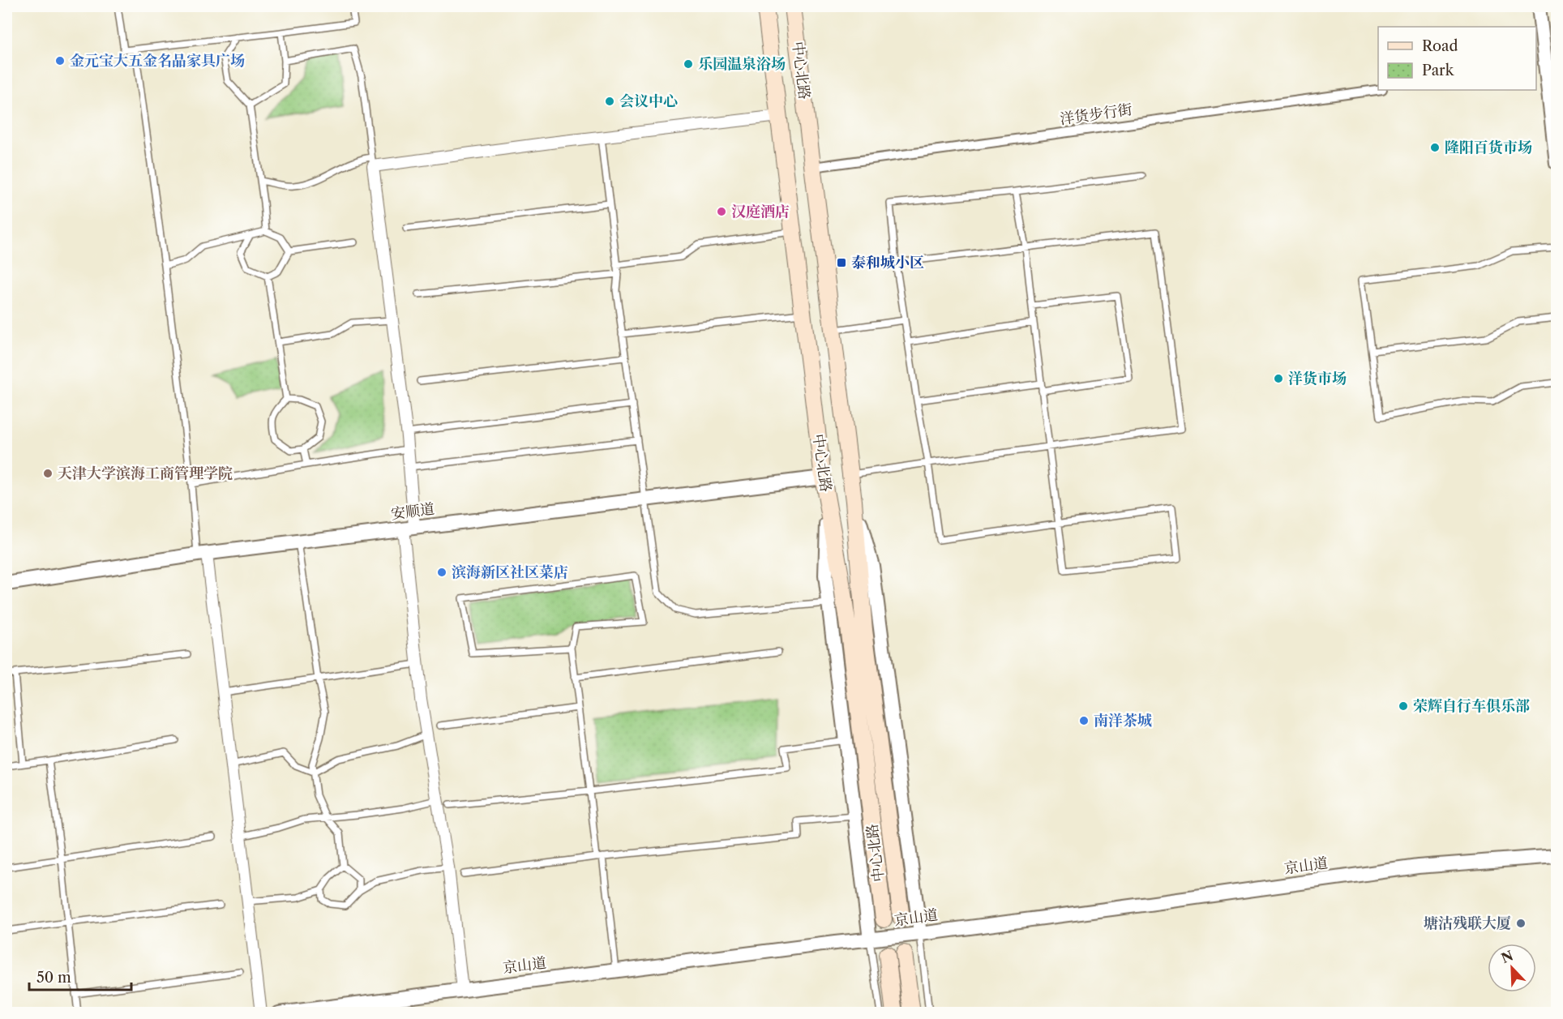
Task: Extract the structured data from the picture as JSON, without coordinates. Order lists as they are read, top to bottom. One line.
{"streets":{"main road":["中心北路"],"street":["洋货步行街","安顺道","京山道"]},"crossings":[["中心北路","洋货步行街"],["中心北路","安顺道"]],"places":{"other":["金元宝大五金名品家具广场","乐园温泉浴场","会议中心","隆阳百货市场","汉庭酒店","洋货市场","天津大学滨海工商管理学院","滨海新区社区菜店","荣辉自行车俱乐部","南洋茶城","塘沽残联大厦"],"transit":["泰和城小区"]},"legend":["Road","Park"],"scale_bar":"50 m","north":"top left"}
